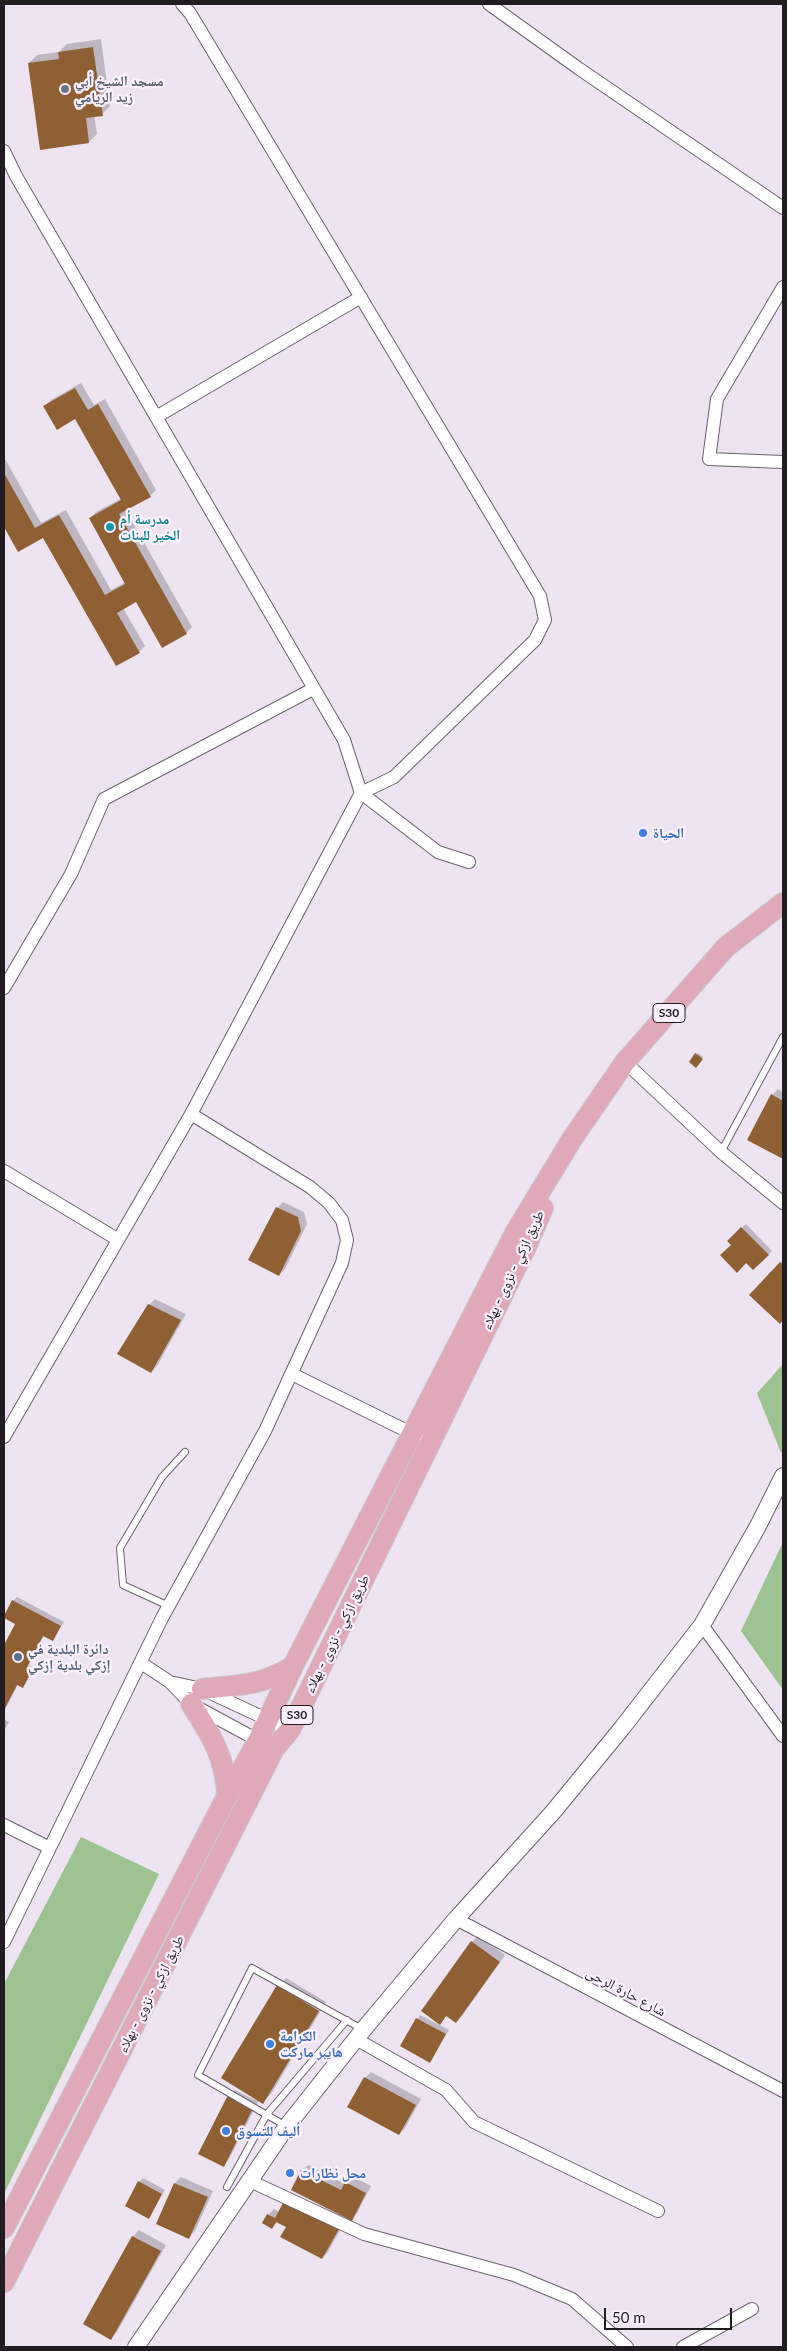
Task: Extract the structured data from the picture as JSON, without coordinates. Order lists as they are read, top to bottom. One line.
{"streets":{"main road":["S30","طريق ازكي - نزوى - بهلاء"],"street":["شارع حارة الرحى"]},"places":["مسجد الشيخ أبي زيد الريامي","مدرسة أم الخير للبنات","الحياة","دائرة البلدية في إزكي بلدية إزكي","الكرامة هايبر ماركت","أليف للتسوق","محل نظارات"],"scale_bar":"50 m"}
